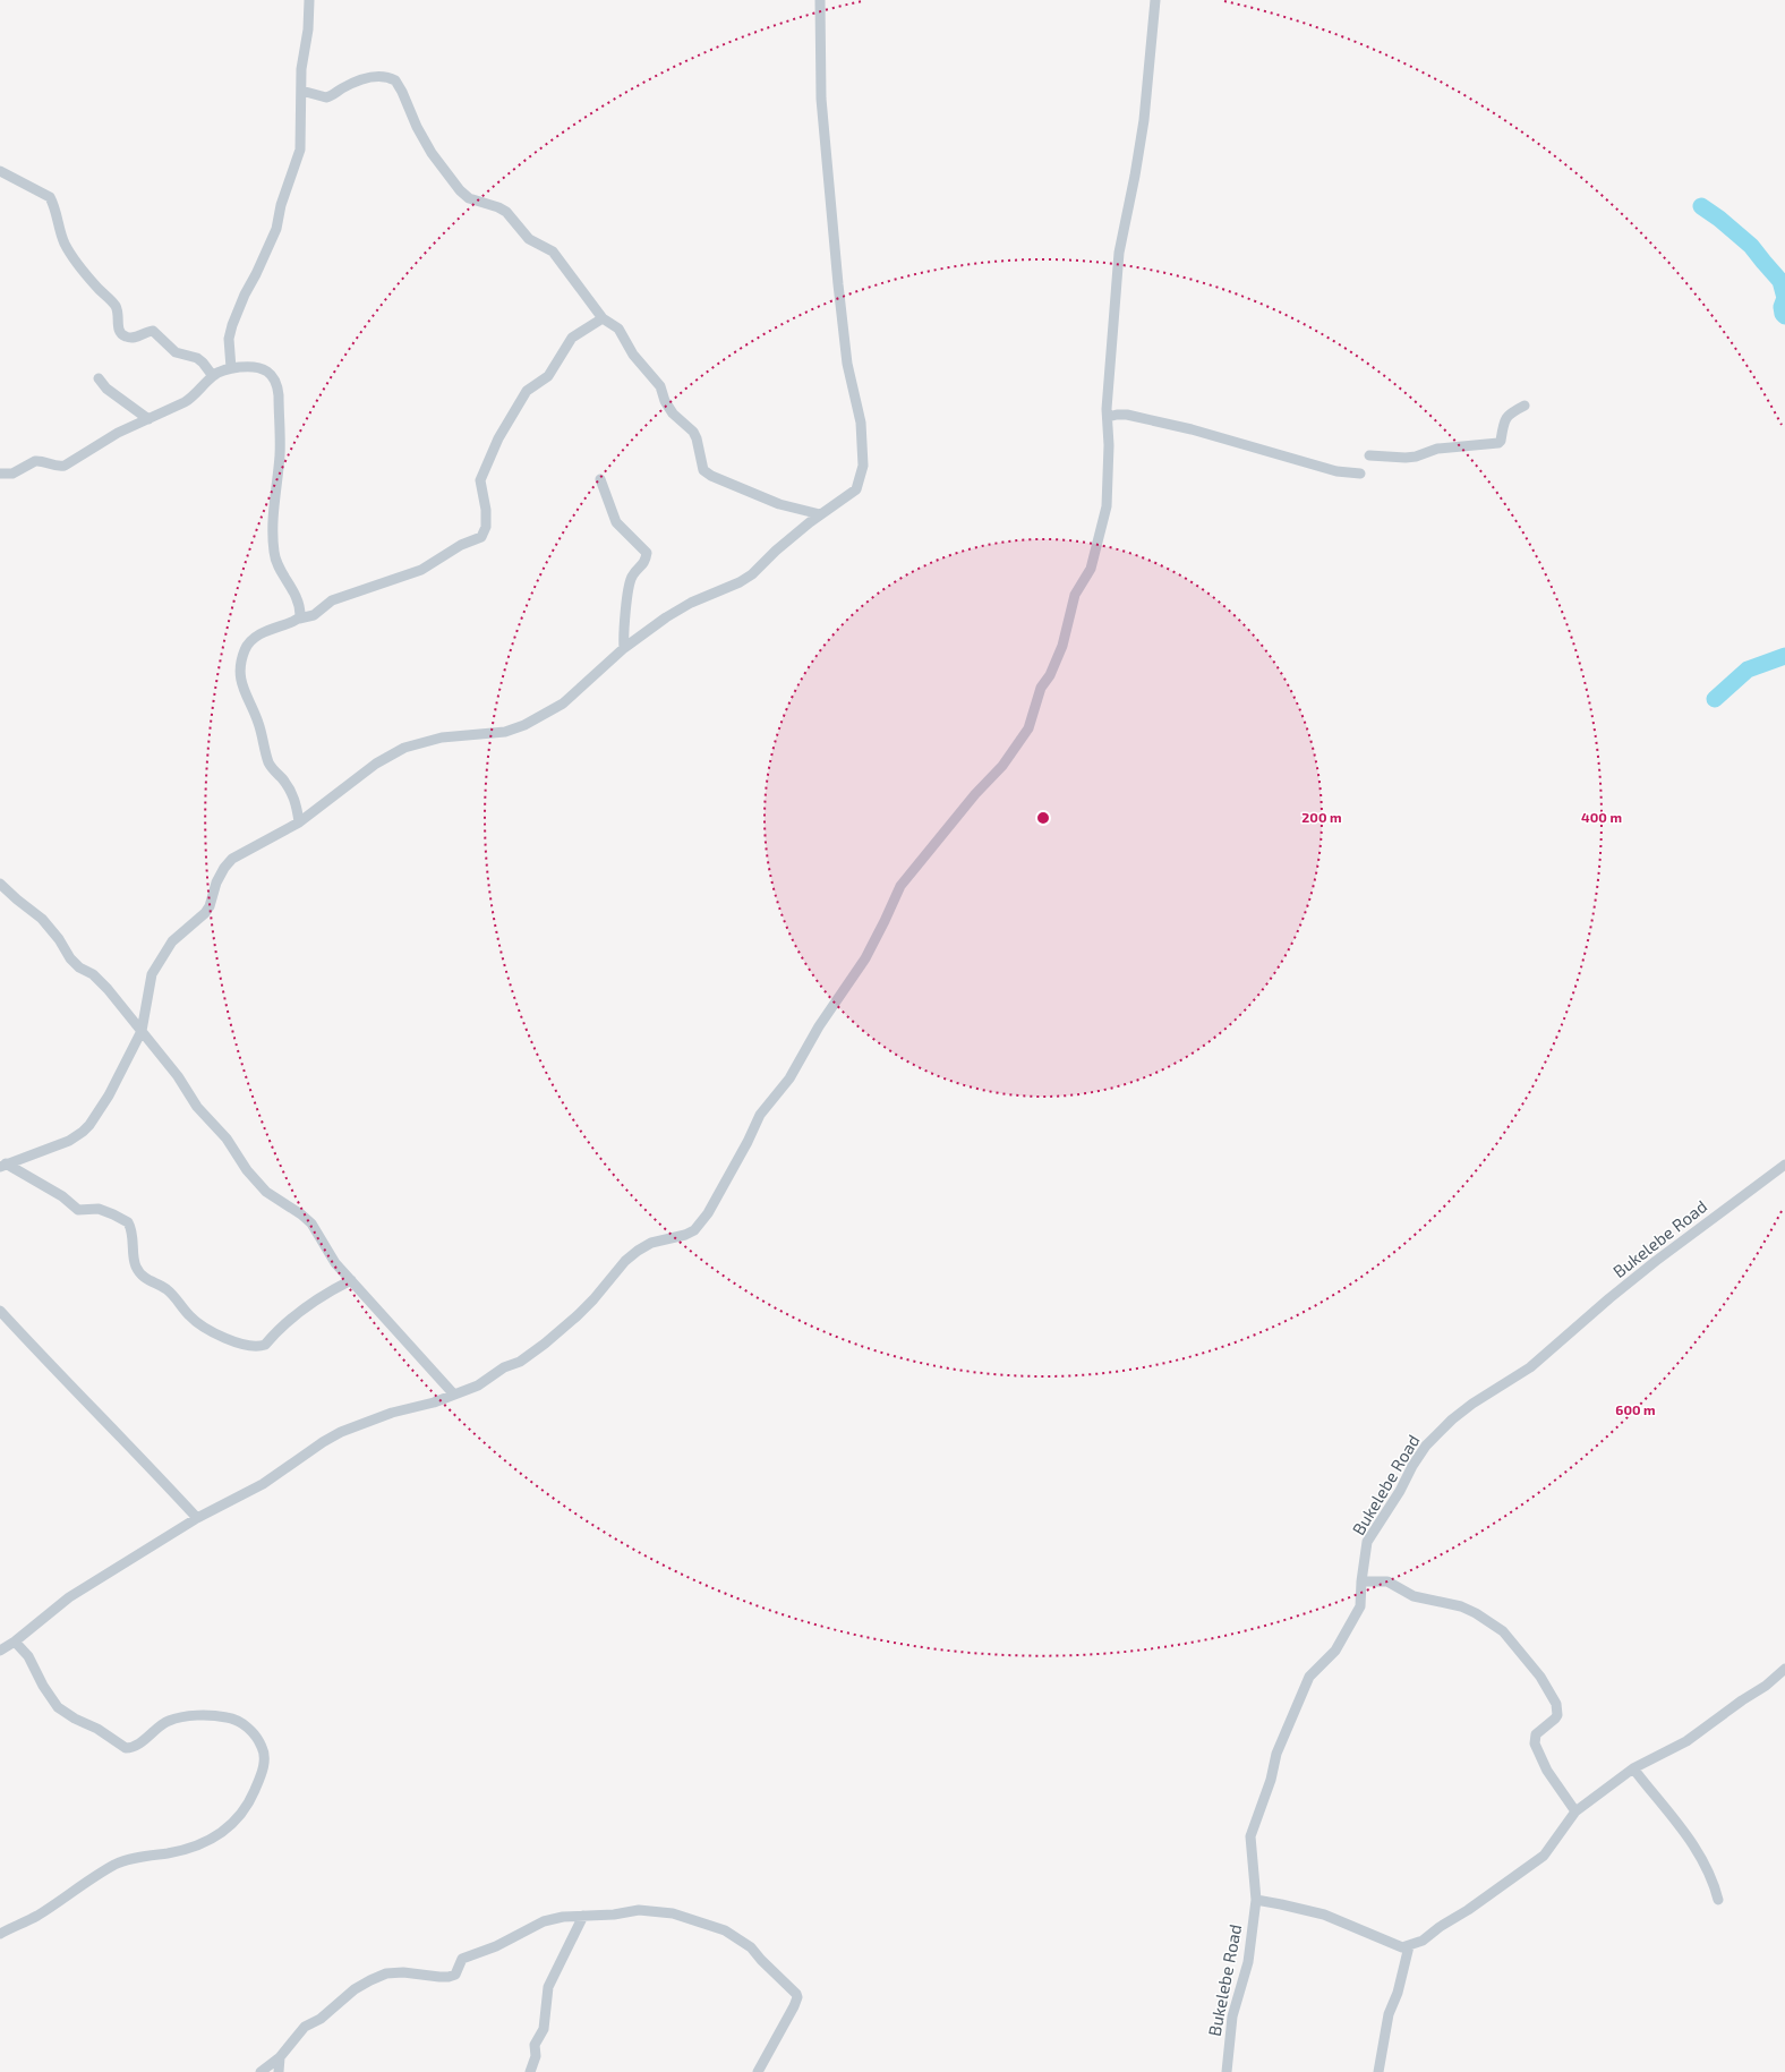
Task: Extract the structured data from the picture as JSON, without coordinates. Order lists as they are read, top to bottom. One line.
{"streets":{"street":["Bukelebe Road"]},"rings":["200 m","400 m","600 m"]}
